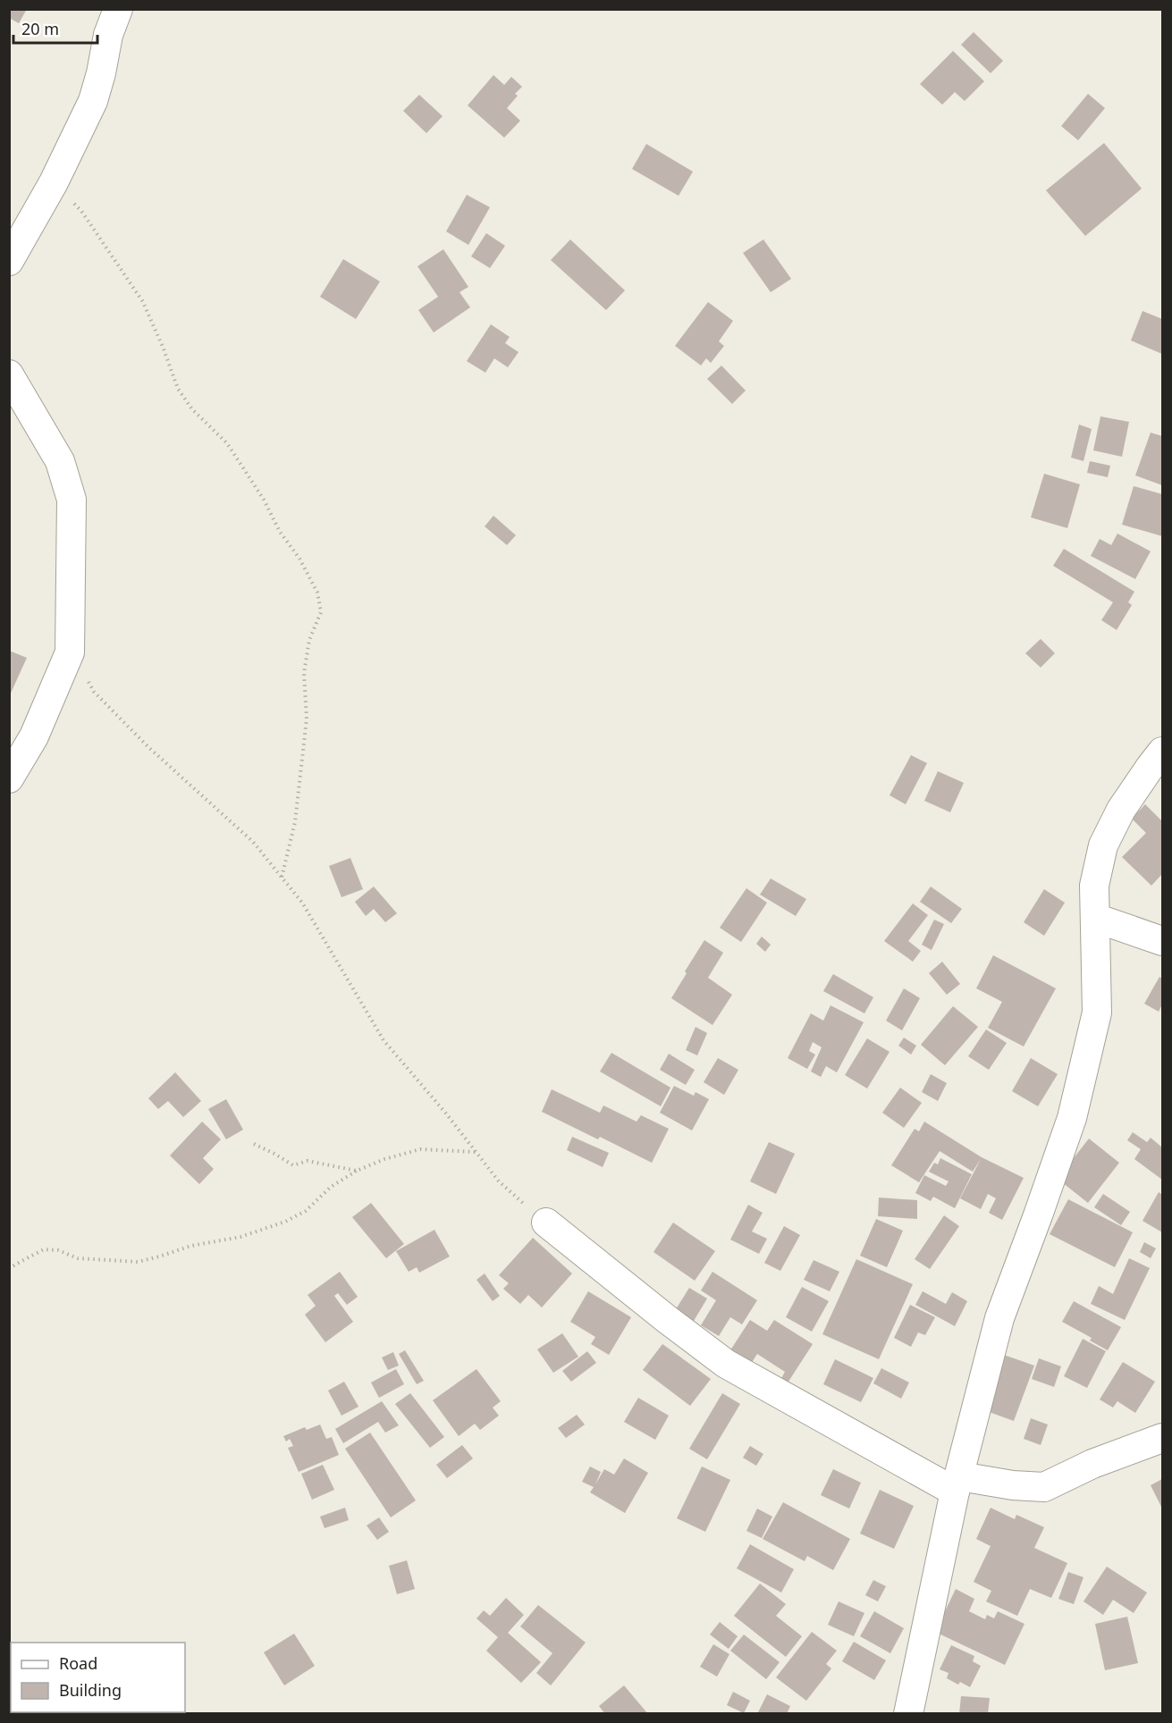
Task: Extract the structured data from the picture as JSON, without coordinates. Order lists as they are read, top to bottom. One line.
{"legend":["Road","Building"],"scale_bar":"20 m"}
